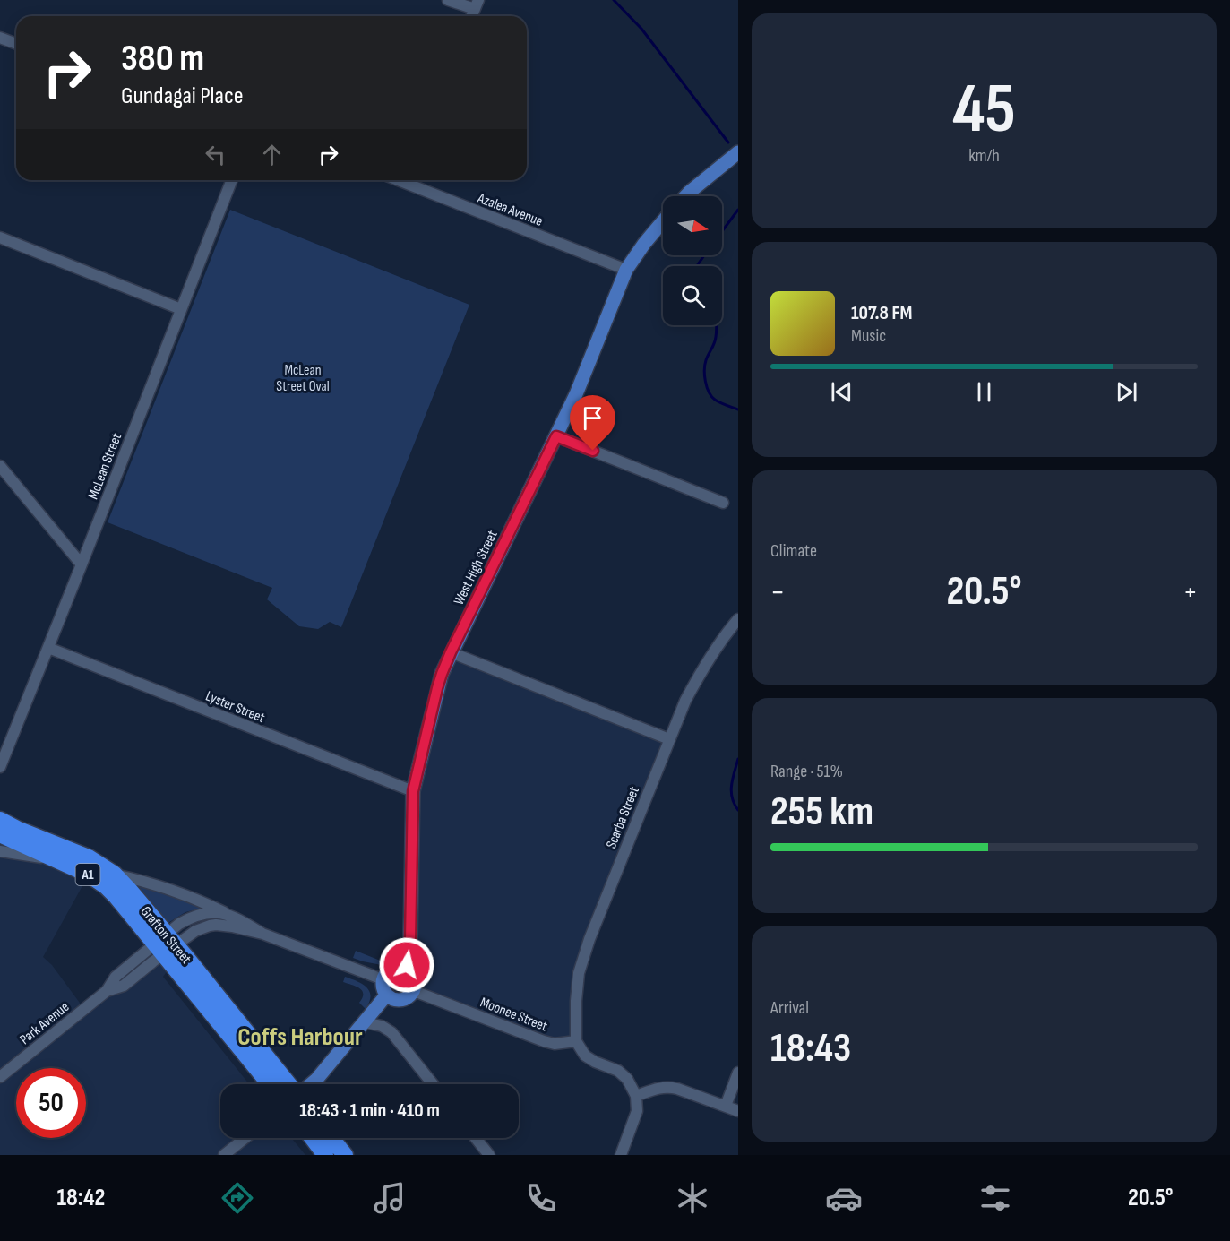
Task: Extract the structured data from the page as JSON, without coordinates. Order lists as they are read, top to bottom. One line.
{"streets":{"highway":["A1","Grafton Street"],"main road":["West High Street"],"street":["Azalea Avenue","McLean Street","Lyster Street","Scarba Street","Moonee Street","Park Avenue"]},"crossings":[["Azalea Avenue","West High Street"],["McLean Street","Lyster Street"],["West High Street","Lyster Street"],["West High Street","Moonee Street"],["Scarba Street","Moonee Street"],["Grafton Street","Park Avenue"]],"districts":["Coffs Harbour"],"parks":["McLean Street Oval"],"north":"right","page":{"tile":[["45","km/h"],"Climate",["Range · 51%","255 km"],["Arrival","18:43"]],"turn":["380 m","Gundagai Place"],"song":["107.8 FM","Music"],"heat":["−","20.5°","+"],"limit":"50","trip":"18:43 · 1 min · 410 m","tabs":["18:42","20.5°"]}}
